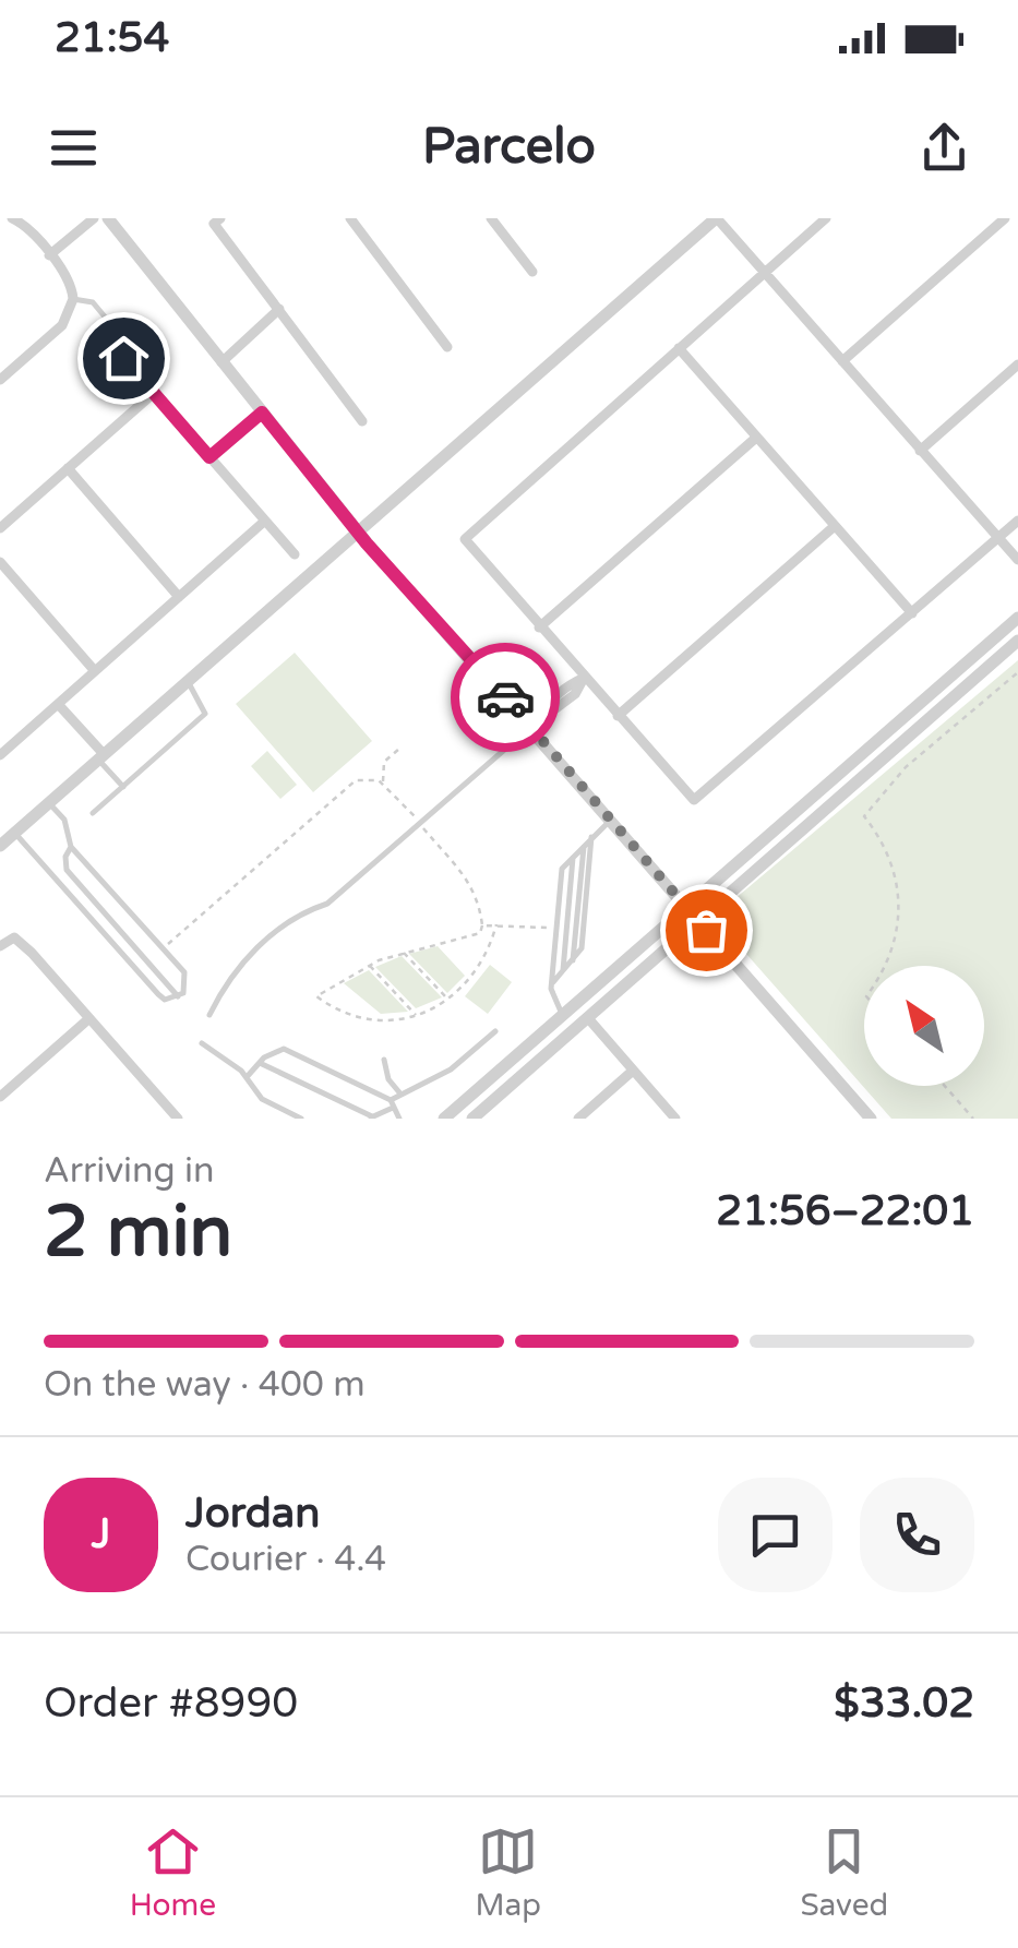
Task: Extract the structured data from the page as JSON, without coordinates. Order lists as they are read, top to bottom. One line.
{"north":"top left","page":{"status":"21:54","header":"Parcelo","heading":["2 min","Arriving in","21:56–22:01"],"panel":["Jordan","Courier · 4.4","Order #8990","$33.02"],"bar":"On the way · 400 m","round":"J","tabs":["Home","Map","Saved"]}}
